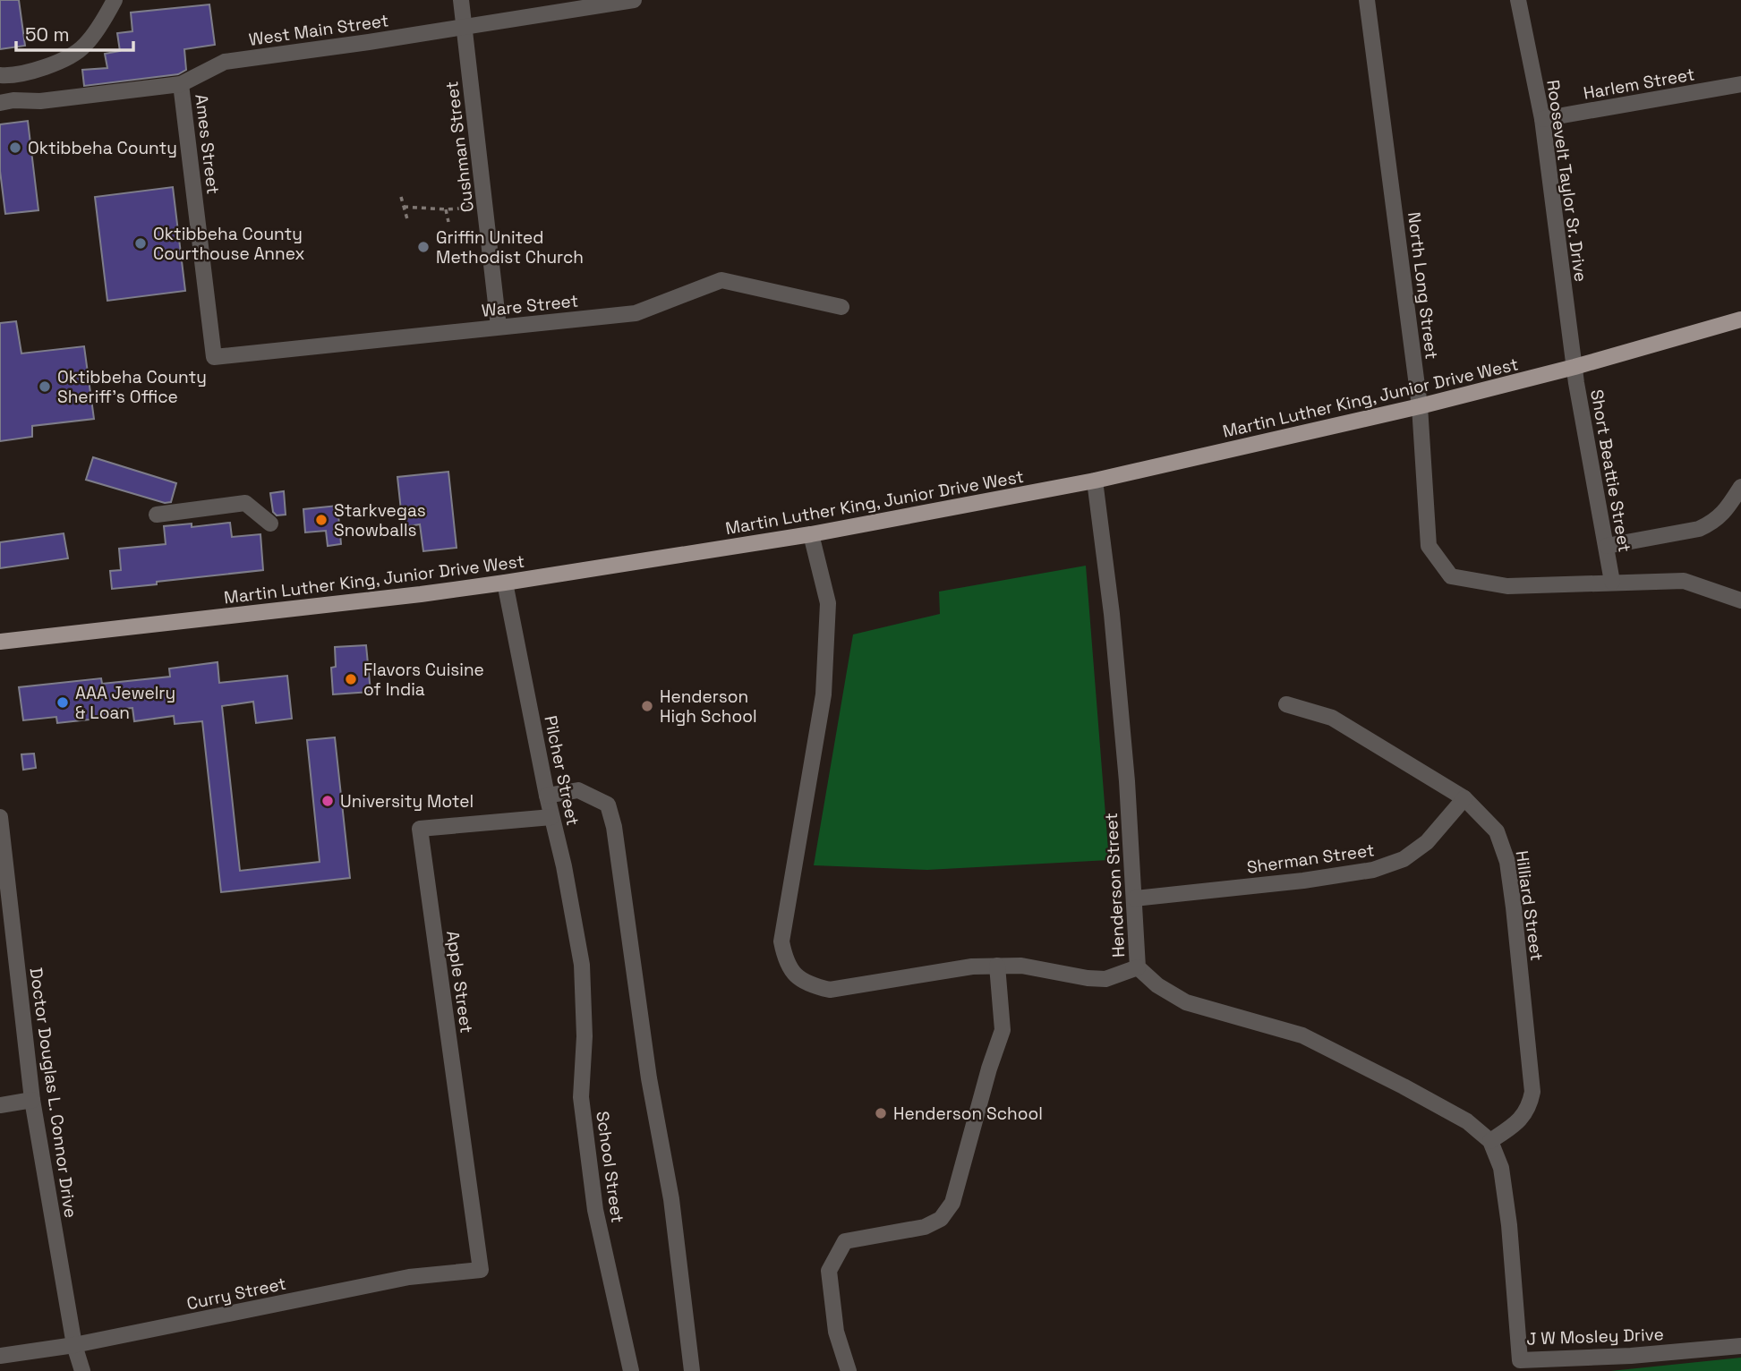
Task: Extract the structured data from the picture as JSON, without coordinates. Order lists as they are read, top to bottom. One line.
{"streets":{"main road":["Martin Luther King, Junior Drive West"],"street":["West Main Street","Harlem Street","Ames Street","Cushman Street","Roosevelt Taylor Sr. Drive","North Long Street","Ware Street","Short Beattie Street","Pilcher Street","Sherman Street","Henderson Street","Hilliard Street","Apple Street","Doctor Douglas L. Connor Drive","School Street","Curry Street","J W Mosley Drive"]},"crossings":[["West Main Street","Ames Street"],["West Main Street","Cushman Street"],["Harlem Street","Roosevelt Taylor Sr. Drive"],["Ames Street","Ware Street"],["Cushman Street","Ware Street"],["Roosevelt Taylor Sr. Drive","Martin Luther King, Junior Drive West"],["Roosevelt Taylor Sr. Drive","Short Beattie Street"],["North Long Street","Martin Luther King, Junior Drive West"],["North Long Street","Short Beattie Street"],["Martin Luther King, Junior Drive West","Short Beattie Street"],["Martin Luther King, Junior Drive West","Pilcher Street"],["Martin Luther King, Junior Drive West","Henderson Street"],["Pilcher Street","Apple Street"],["Pilcher Street","School Street"],["Sherman Street","Henderson Street"],["Sherman Street","Hilliard Street"],["Henderson Street","Hilliard Street"],["Henderson Street","J W Mosley Drive"],["Hilliard Street","J W Mosley Drive"],["Apple Street","Curry Street"],["Doctor Douglas L. Connor Drive","Curry Street"]],"places":["Oktibbeha County","Oktibbeha County Courthouse Annex","Griffin United Methodist Church","Oktibbeha County Sheriff's Office","Starkvegas Snowballs","Flavors Cuisine of India","AAA Jewelry & Loan","Henderson High School","University Motel","Henderson School"],"scale_bar":"50 m"}
